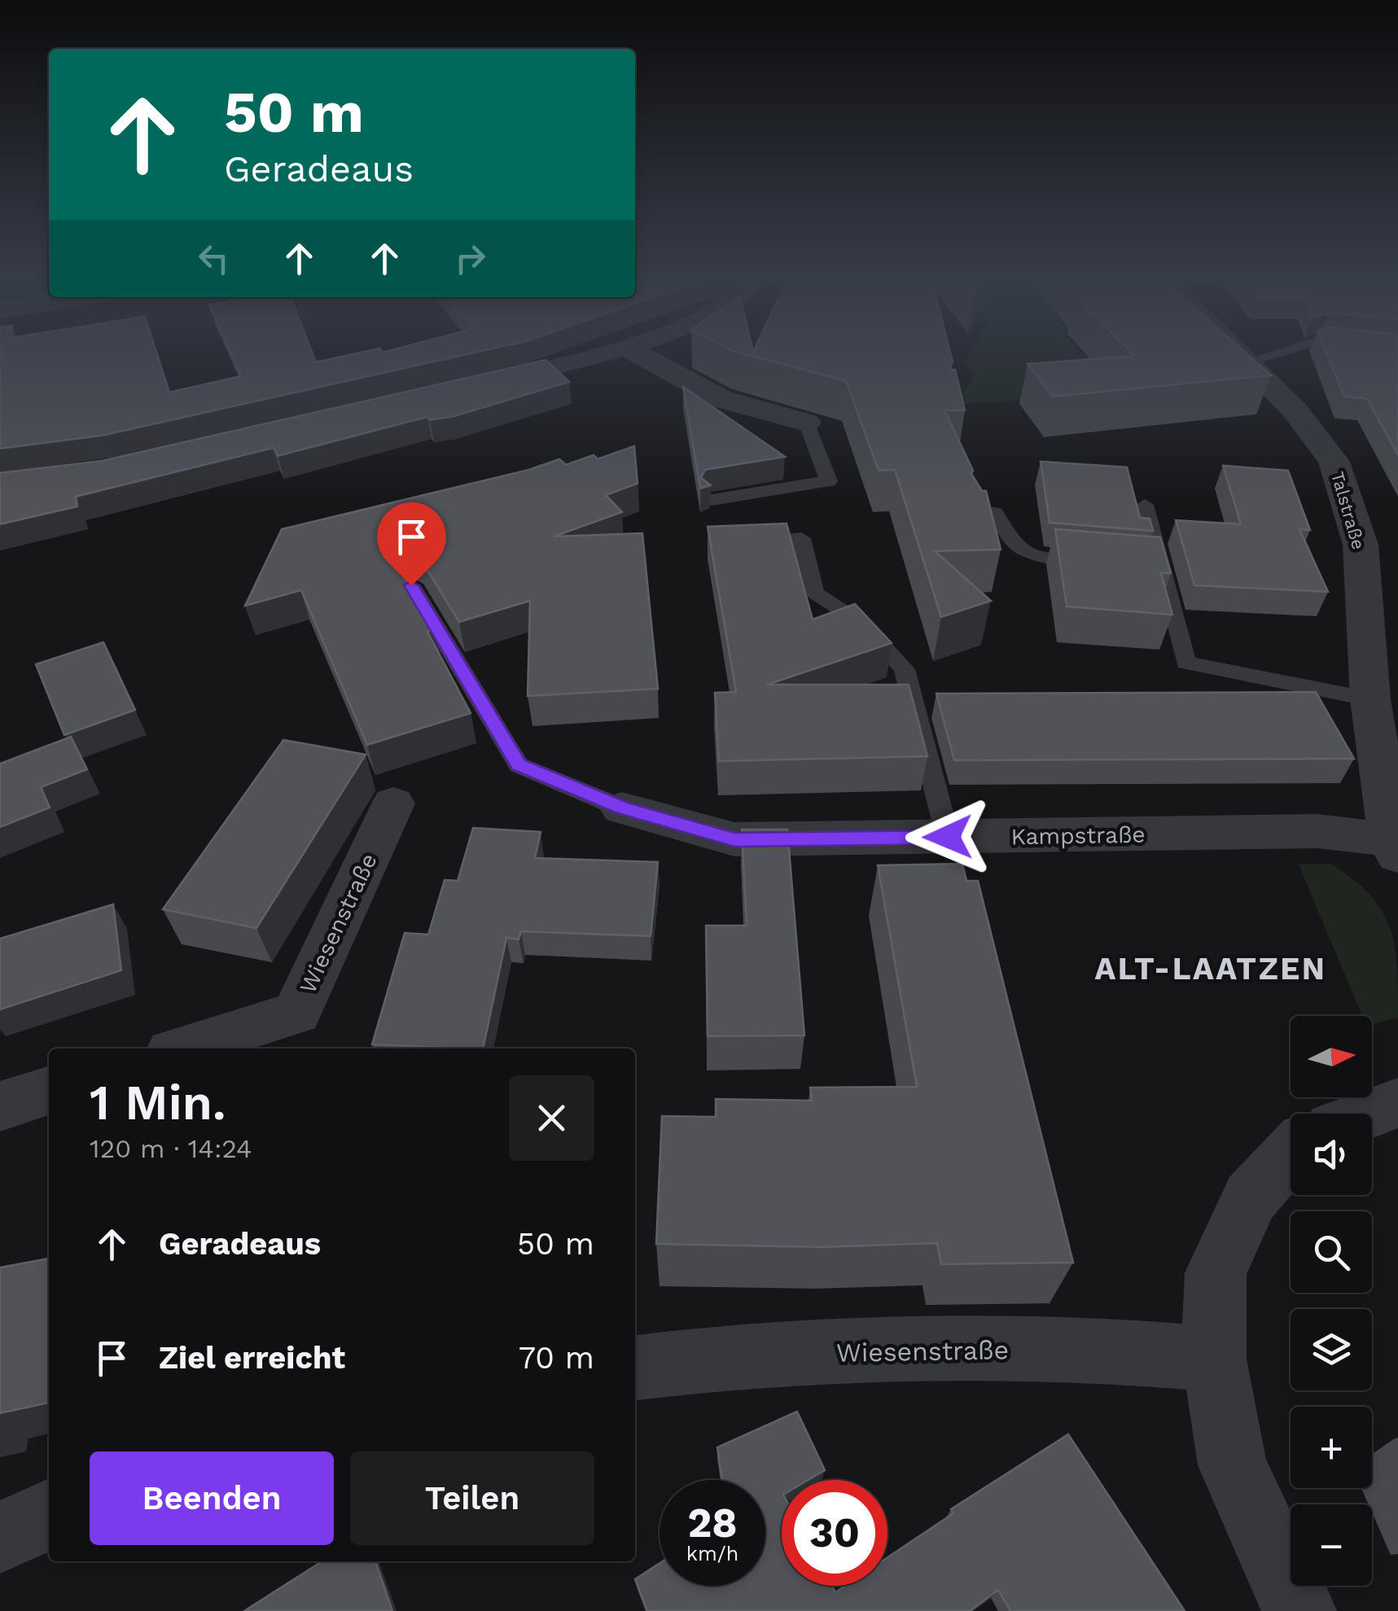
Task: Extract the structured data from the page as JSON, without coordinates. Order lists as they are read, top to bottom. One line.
{"streets":{"street":["Talstraße","Kampstraße","Wiesenstraße"]},"crossings":[["Talstraße","Kampstraße"]],"districts":["ALT-LAATZEN"],"north":"right","page":{"turn":["50 m","Geradeaus"],"map_buttons":["+","−"],"heading":["1 Min.","120 m · 14:24"],"list":[{"name":"Geradeaus","value":"50 m"},{"name":"Ziel erreicht","value":"70 m"}],"buttons":["Beenden","Teilen"],"speed":"28 km/h","limit":"30"}}
